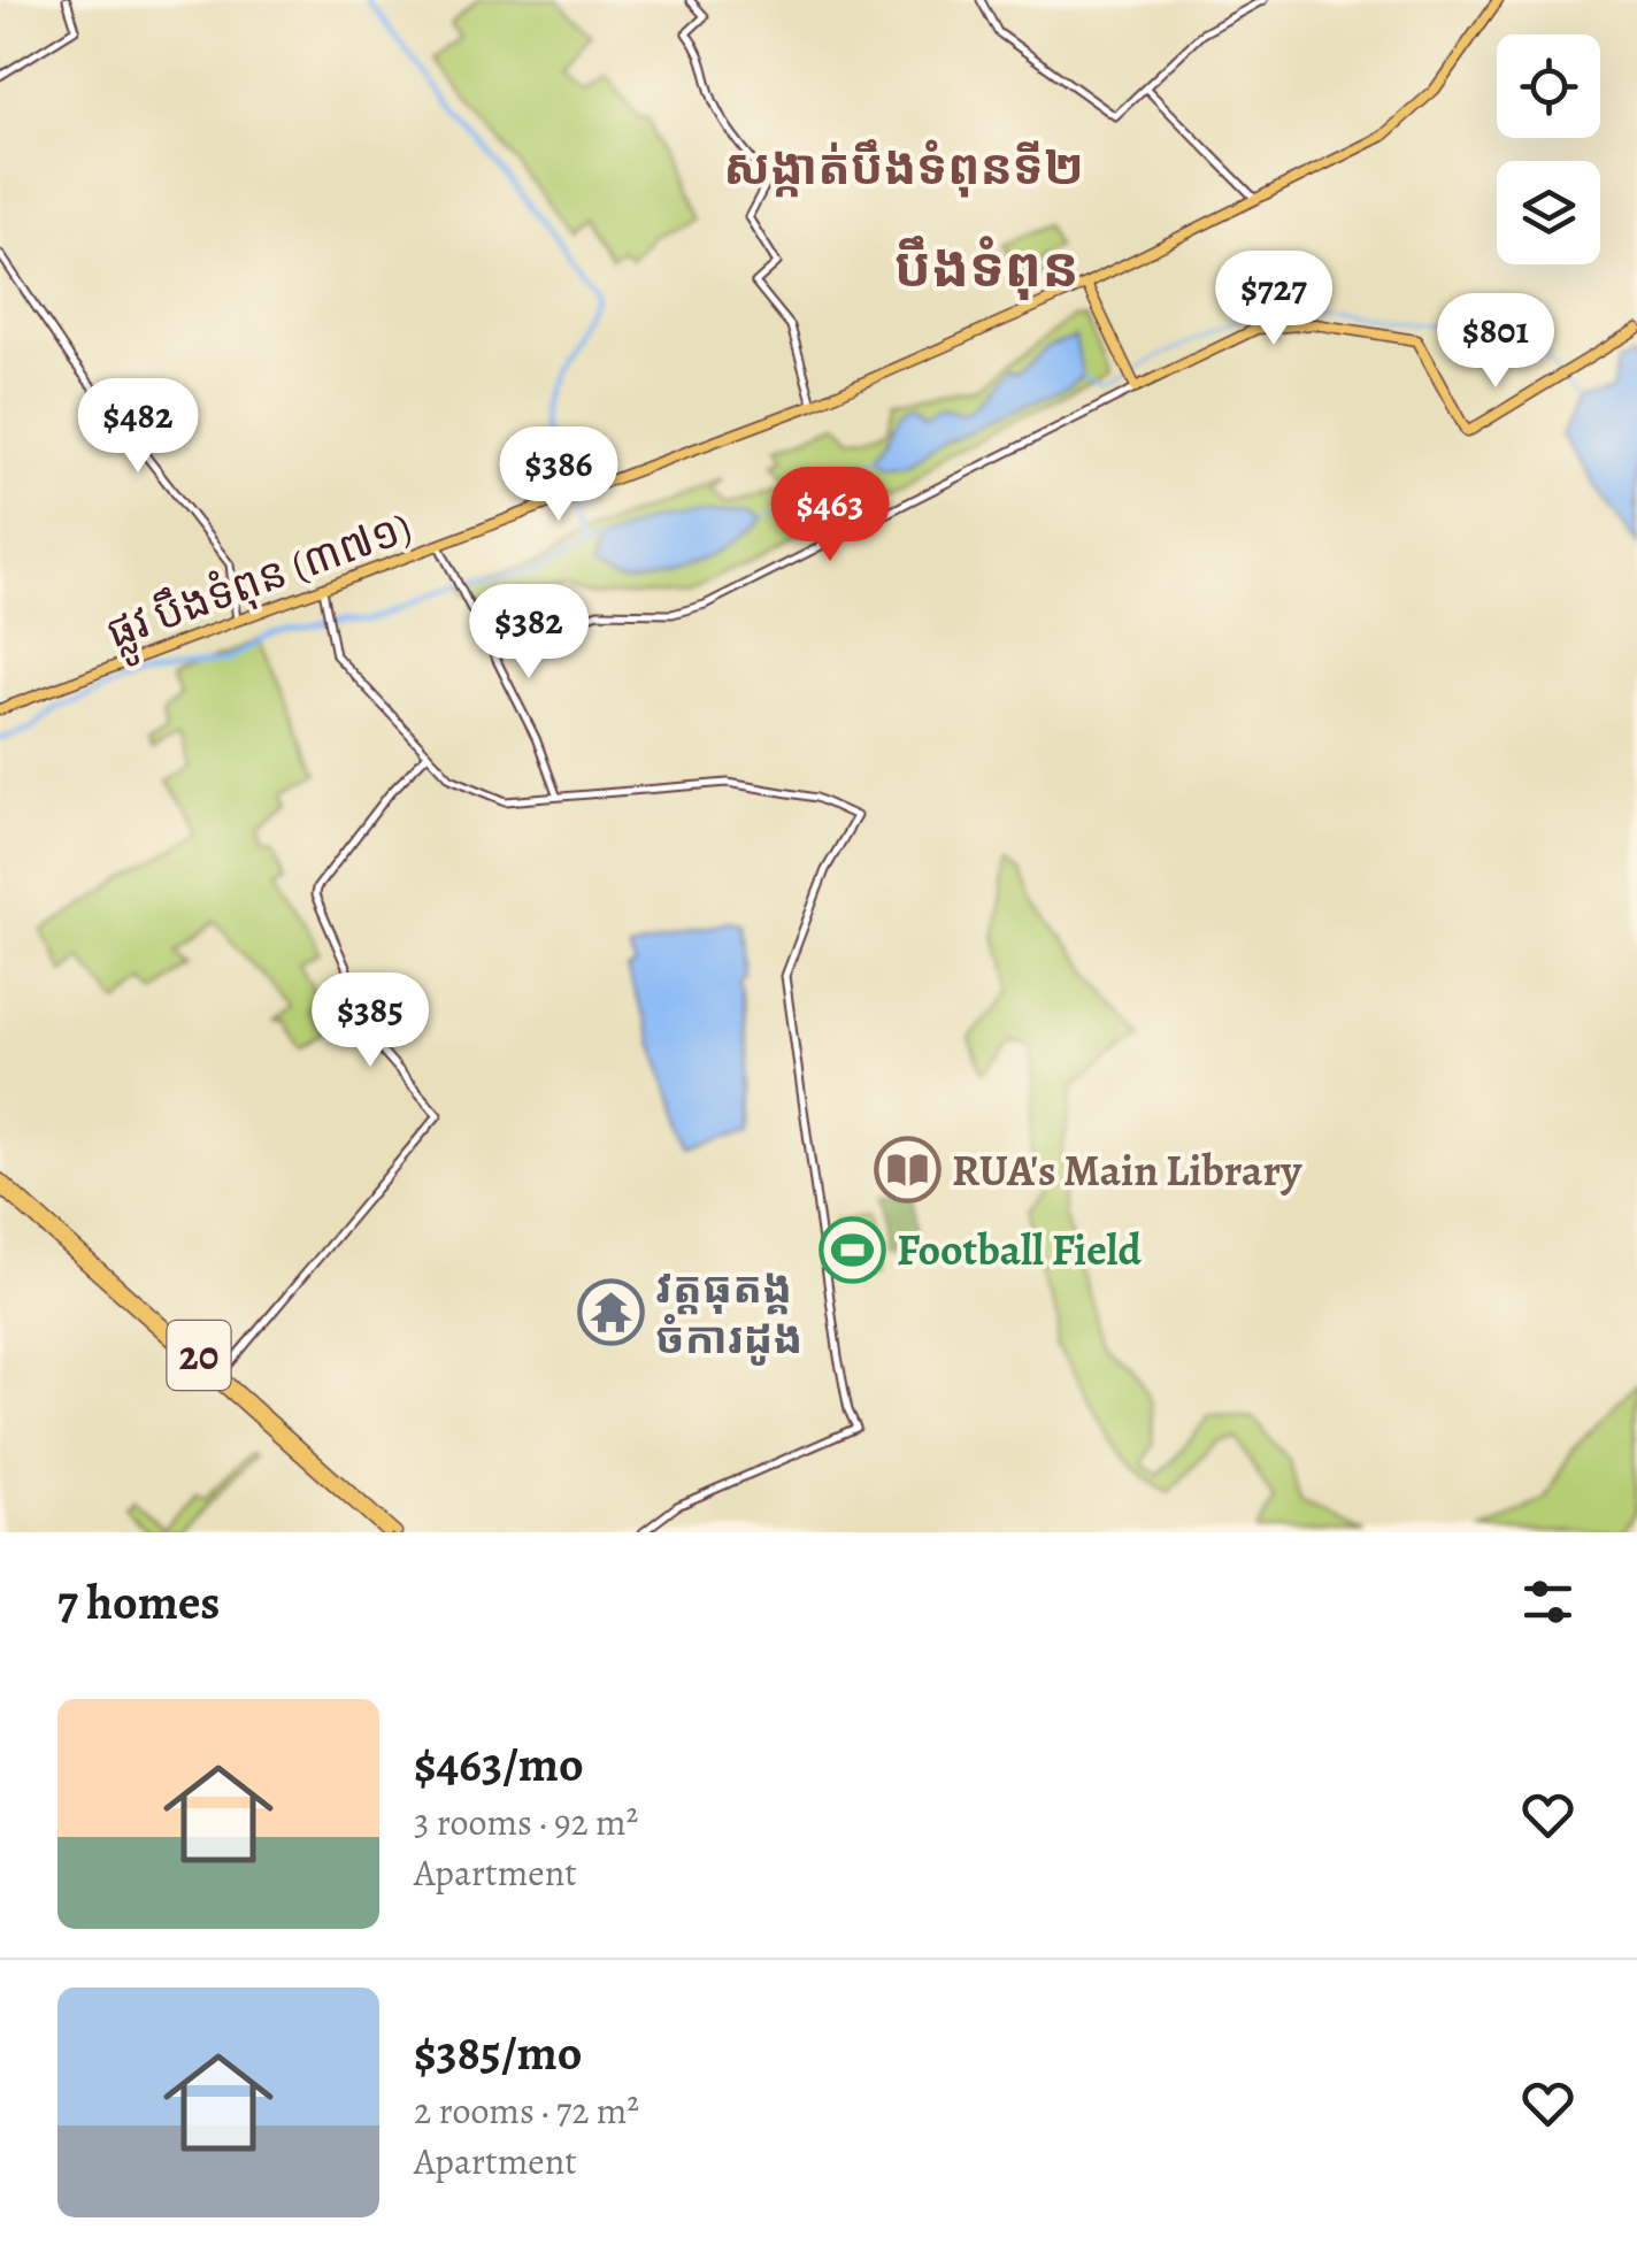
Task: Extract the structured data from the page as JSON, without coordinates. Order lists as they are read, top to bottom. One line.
{"streets":{"main road":["ផ្លូវ បឹងទំពុន (៣៧១)","20"]},"districts":["សង្កាត់បឹងទំពុនទី២","បឹងទំពុន"],"places":{"library":["RUA's Main Library"],"sports":["Football Field"],"temple":["វត្តធុតង្គ ចំការដូង"]},"page":{"price":["$727","$801","$482","$386","$463","$382","$385"],"heading":"7 homes","list":[{"name":"$463/mo","note":"3 rooms · 92 m² · Apartment"},{"name":"$385/mo","note":"2 rooms · 72 m² · Apartment"}]}}
